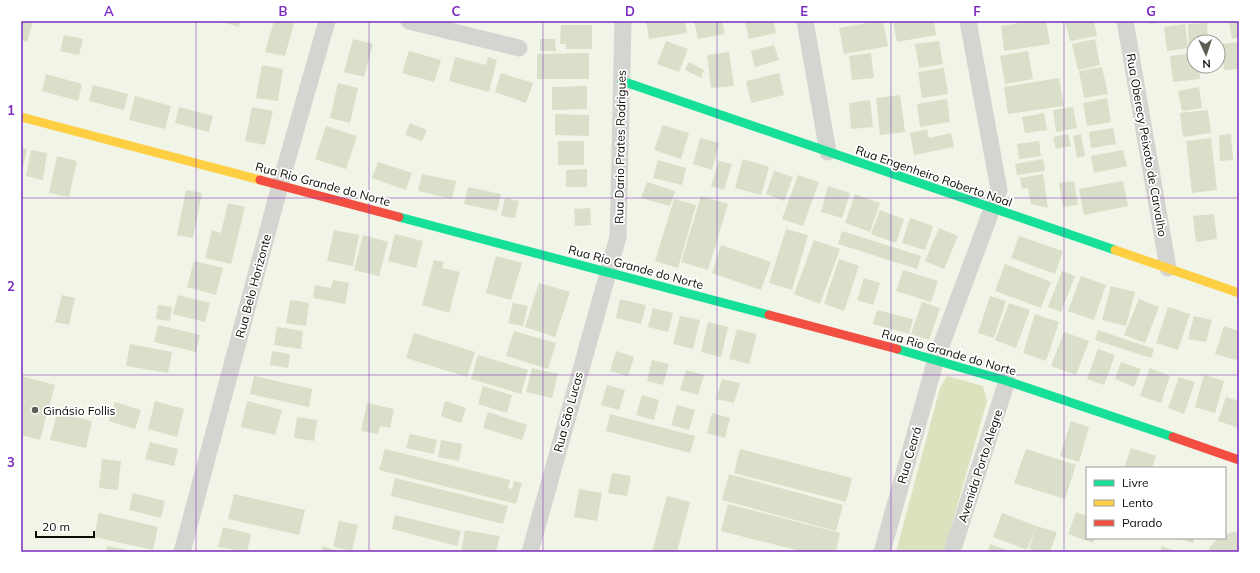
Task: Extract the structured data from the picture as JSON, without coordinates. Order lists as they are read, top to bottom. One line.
{"streets":{"street":["Rua Oberecy Peixoto de Carvalho","Rua Dario Prates Rodrigues","Rua Engenheiro Roberto Noal","Rua Rio Grande do Norte","Rua Belo Horizonte","Rua São Lucas","Rua Ceará","Avenida Porto Alegre"]},"crossings":[["Rua Oberecy Peixoto de Carvalho","Rua Engenheiro Roberto Noal"],["Rua Dario Prates Rodrigues","Rua Engenheiro Roberto Noal"],["Rua Dario Prates Rodrigues","Rua Rio Grande do Norte"],["Rua Dario Prates Rodrigues","Rua São Lucas"],["Rua Engenheiro Roberto Noal","Rua Ceará"],["Rua Rio Grande do Norte","Rua Belo Horizonte"],["Rua Rio Grande do Norte","Rua São Lucas"],["Rua Rio Grande do Norte","Rua Ceará"],["Rua Rio Grande do Norte","Avenida Porto Alegre"]],"places":["Ginásio Follis"],"legend":["Livre","Lento","Parado"],"scale_bar":"20 m","north":"bottom","grid":{"columns":["A","B","C","D","E","F","G"],"rows":["1","2","3"]}}
